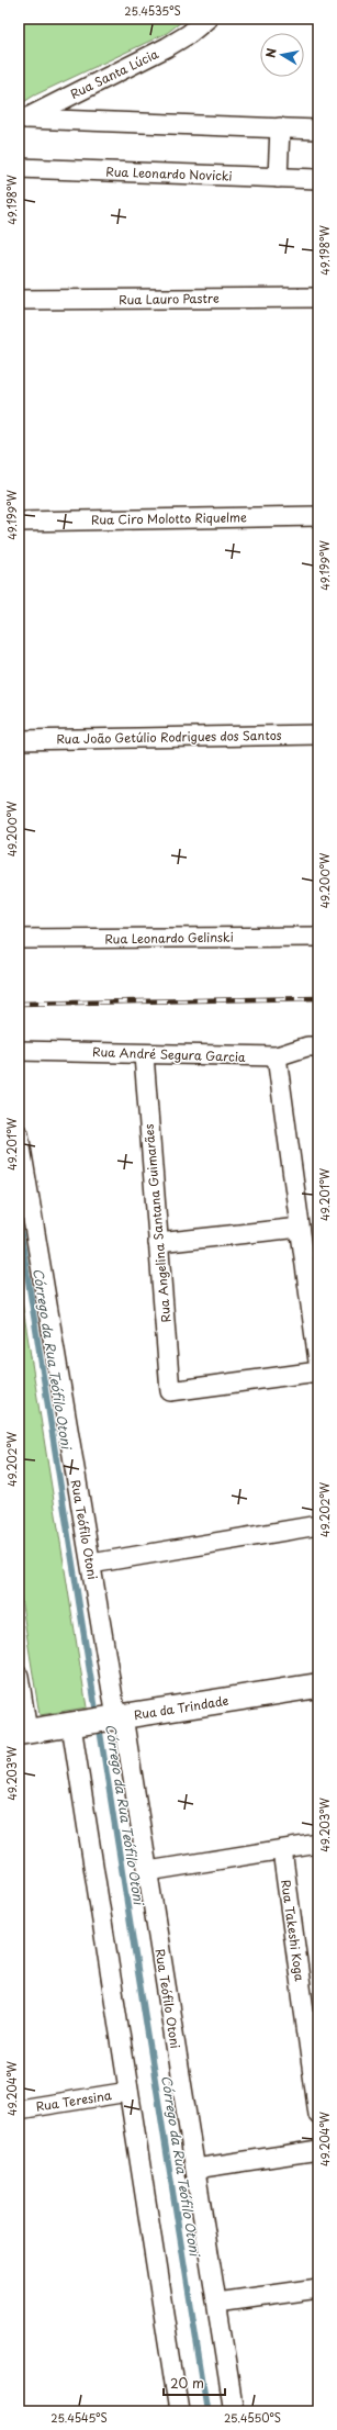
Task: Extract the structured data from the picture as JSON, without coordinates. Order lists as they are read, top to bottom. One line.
{"streets":{"main road":["Rua da Trindade"],"street":["Rua Santa Lúcia","Rua Leonardo Novicki","Rua Lauro Pastre","Rua Ciro Molotto Riquelme","Rua João Getúlio Rodrigues dos Santos","Rua Leonardo Gelinski","Rua André Segura Garcia","Rua Angelina Santana Guimarães","Rua Teófilo Otoni","Rua Takeshi Koga","Rua Teresina"]},"crossings":[["Rua André Segura Garcia","Rua Angelina Santana Guimarães"],["Rua Teófilo Otoni","Rua da Trindade"]],"water":["Córrego da Rua Teófilo Otoni"],"scale_bar":"20 m","north":"left","coordinates":["25.4535°S","49.198°W","49.199°W","49.200°W","49.201°W","49.202°W","49.203°W","49.204°W","25.4545°S","25.4550°S"]}
